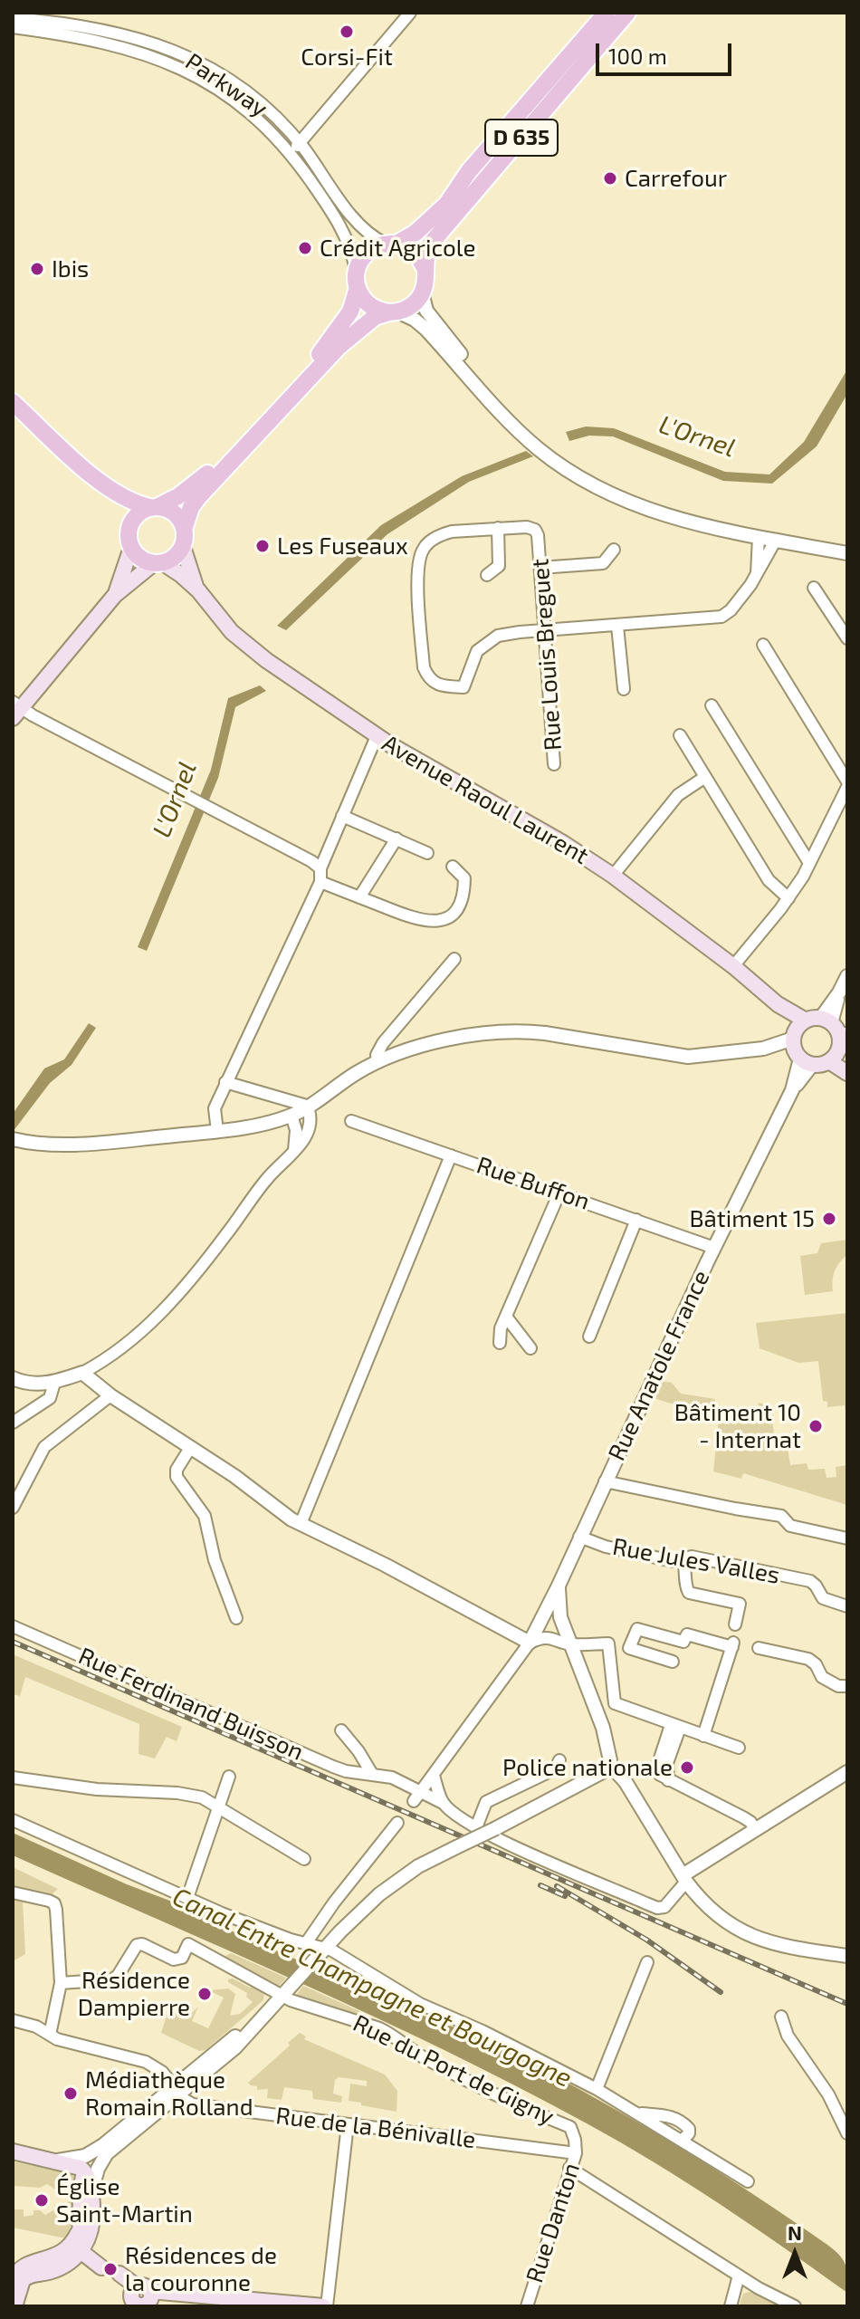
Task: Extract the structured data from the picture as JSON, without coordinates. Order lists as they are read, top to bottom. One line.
{"streets":{"main road":["D 635","Avenue Raoul Laurent"],"street":["Parkway","Rue Louis Breguet","Rue Buffon","Rue Anatole France","Rue Jules Valles","Rue Ferdinand Buisson","Rue du Port de Gigny","Rue de la Bénivalle","Rue Danton"]},"crossings":[["Parkway","D 635"],["Avenue Raoul Laurent","Rue Anatole France"],["Rue Buffon","Rue Anatole France"],["Rue Anatole France","Rue Jules Valles"],["Rue Anatole France","Rue Ferdinand Buisson"],["Rue du Port de Gigny","Rue Danton"],["Rue de la Bénivalle","Rue Danton"]],"water":["L'Ornel","Canal Entre Champagne et Bourgogne"],"places":["Corsi-Fit","Carrefour","Crédit Agricole","Ibis","Les Fuseaux","Bâtiment 15","Bâtiment 10 - Internat","Police nationale","Résidence Dampierre","Médiathèque Romain Rolland","Église Saint-Martin","Résidences de la couronne"],"scale_bar":"100 m","north":"top"}
